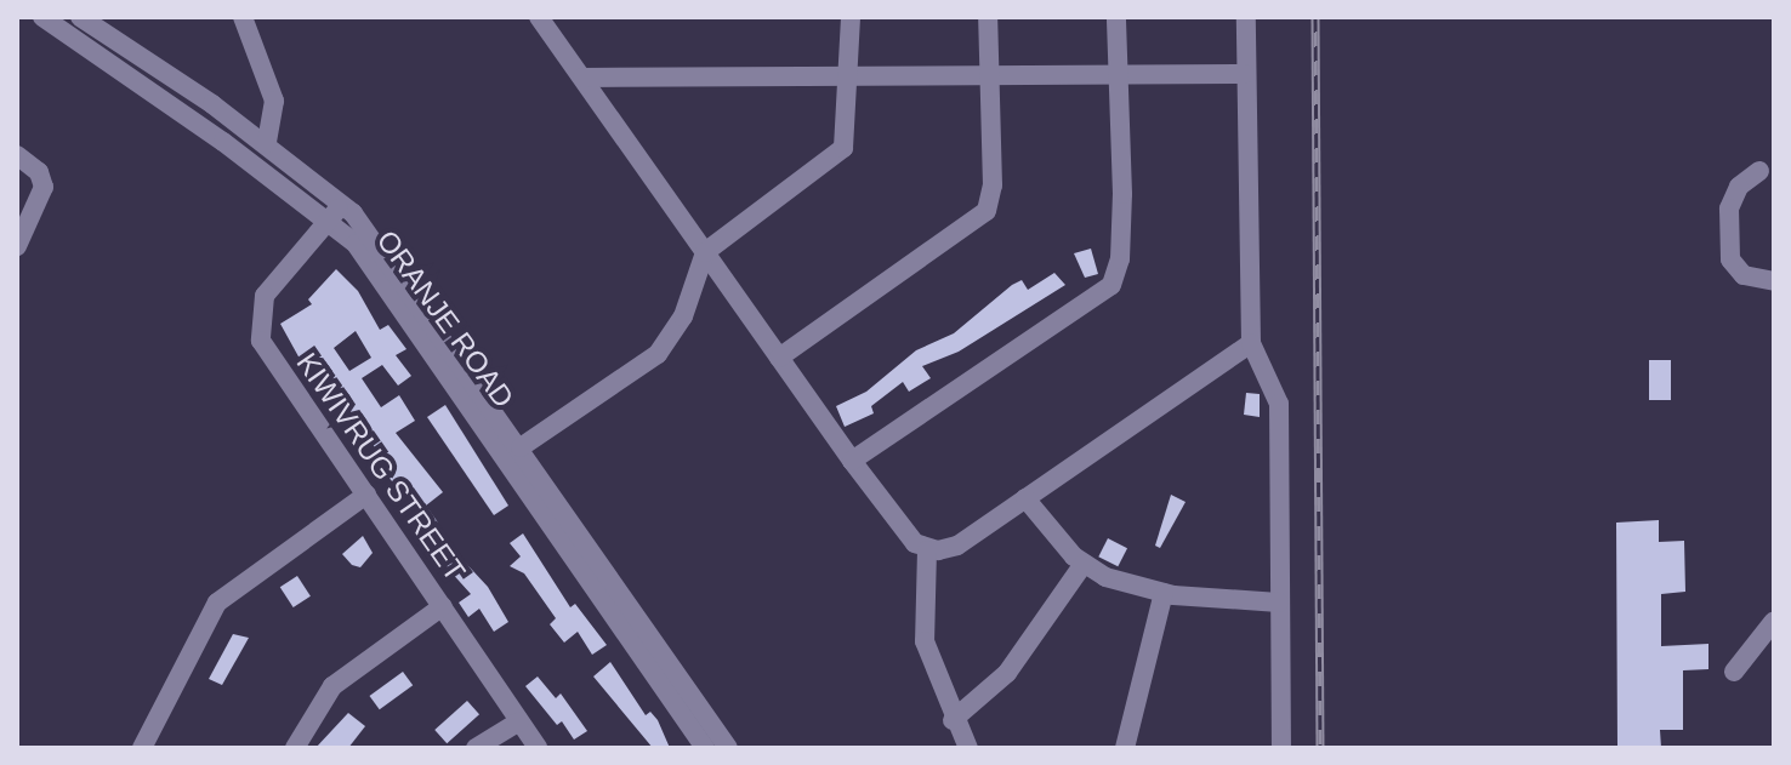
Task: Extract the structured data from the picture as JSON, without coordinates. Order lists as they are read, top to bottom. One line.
{"streets":{"street":["ORANJE ROAD","KIWIVRUG STREET"]},"crossings":[["ORANJE ROAD","KIWIVRUG STREET"]]}
